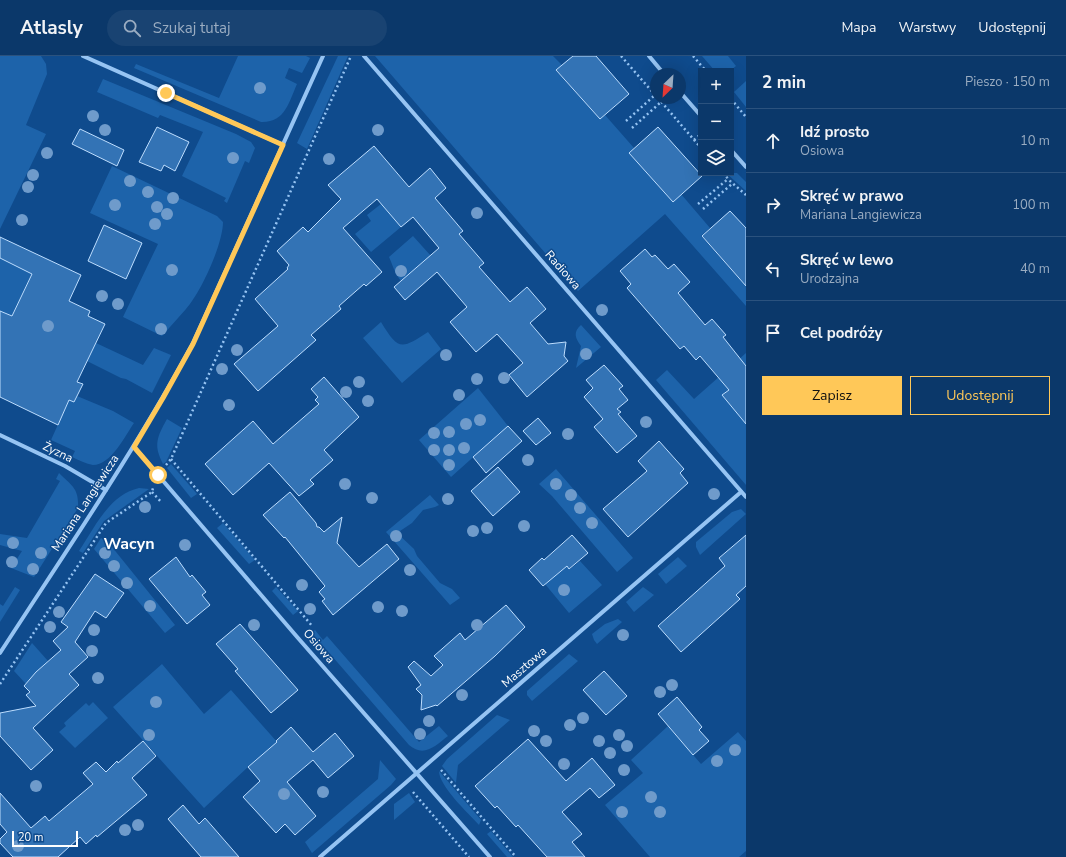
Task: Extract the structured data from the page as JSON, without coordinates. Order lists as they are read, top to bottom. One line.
{"streets":{"street":["Radiowa","Żyzna","Mariana Langiewicza","Osiowa","Masztowa"]},"crossings":[["Radiowa","Masztowa"],["Żyzna","Mariana Langiewicza"],["Mariana Langiewicza","Osiowa"],["Osiowa","Masztowa"]],"districts":["Wacyn"],"scale_bar":"20 m","north":"bottom left","page":{"header":"Atlasly","search":"Szukaj tutaj","nav":["Mapa","Warstwy","Udostępnij"],"heading":["2 min","Pieszo · 150 m"],"map_buttons":["+","−"],"list":[["Idź prosto","Osiowa","10 m"],["Skręć w prawo","Mariana Langiewicza","100 m"],["Skręć w lewo","Urodzajna","40 m"],"Cel podróży"],"buttons":["Zapisz","Udostępnij"],"scale":"20 m"}}
